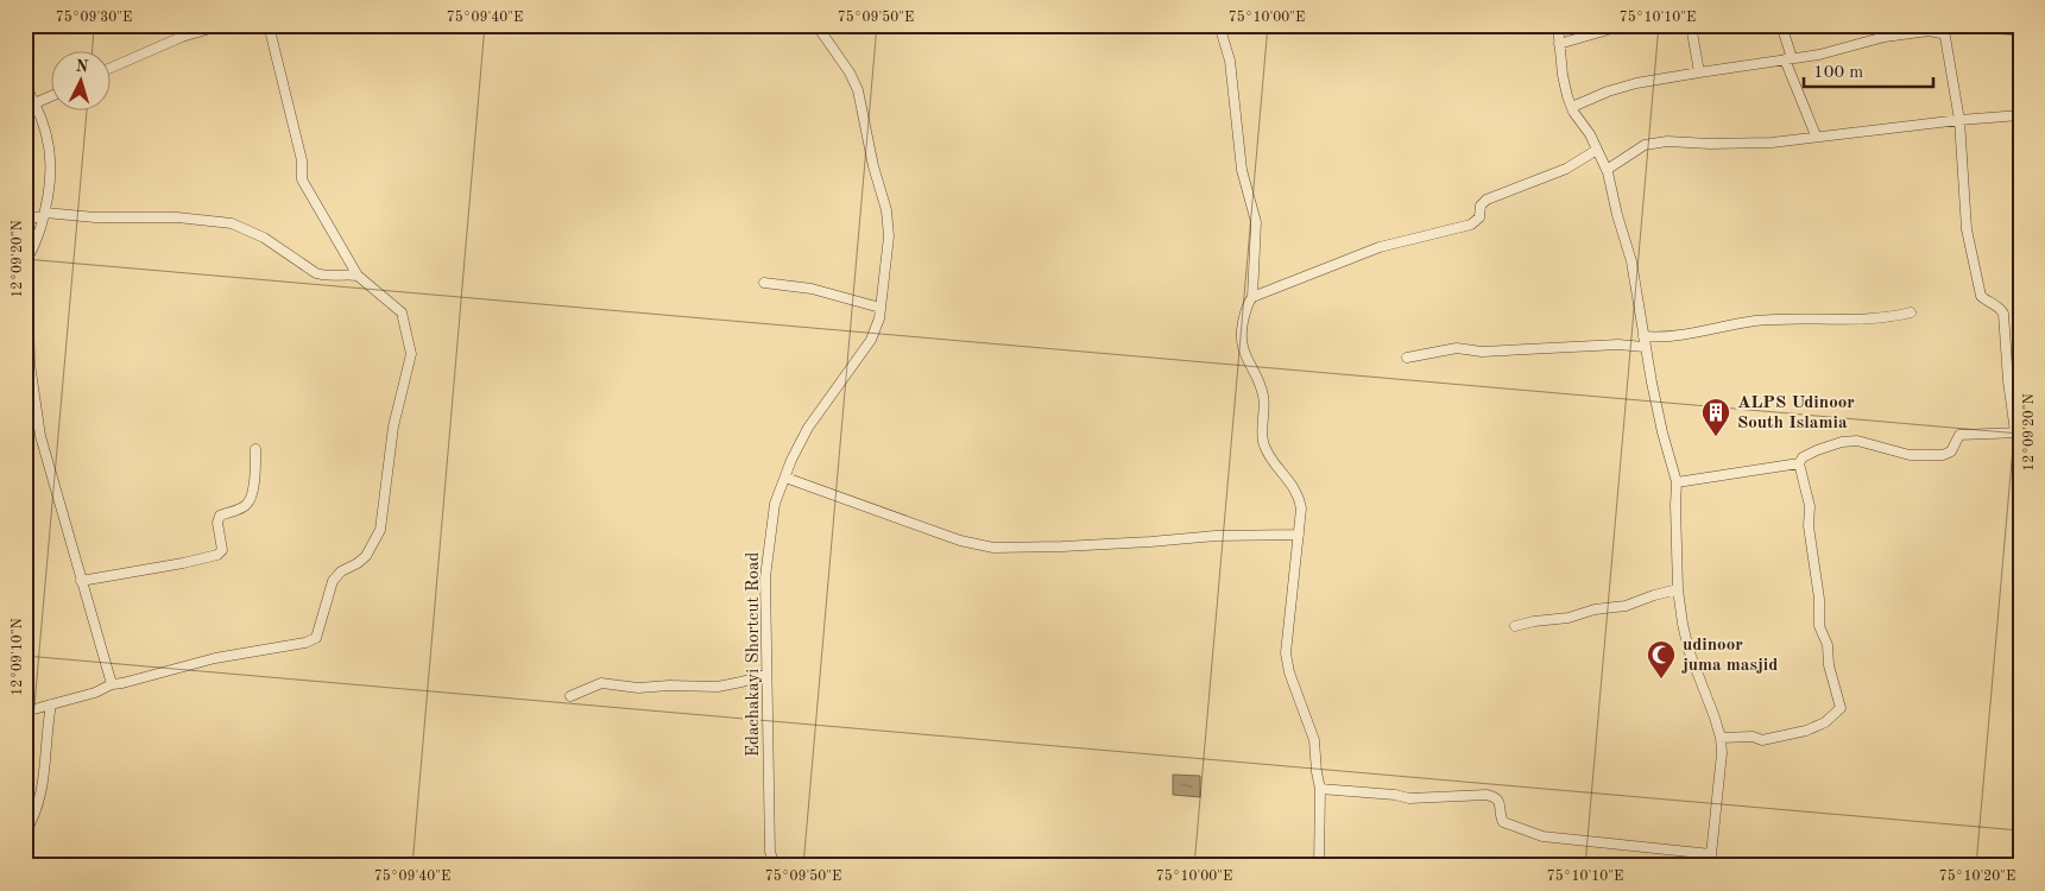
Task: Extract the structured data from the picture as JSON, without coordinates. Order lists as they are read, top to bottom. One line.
{"streets":{"street":["Edachakayi Shortcut Road"]},"places":{"building":["ALPS Udinoor South Islamia"],"mosque":["udinoor juma masjid"]},"scale_bar":"100 m","north":"top","coordinates":["75°09'30\"E","75°09'40\"E","75°09'50\"E","75°10'00\"E","75°10'10\"E","12°09'20\"N","12°09'10\"N","75°10'20\"E"]}
